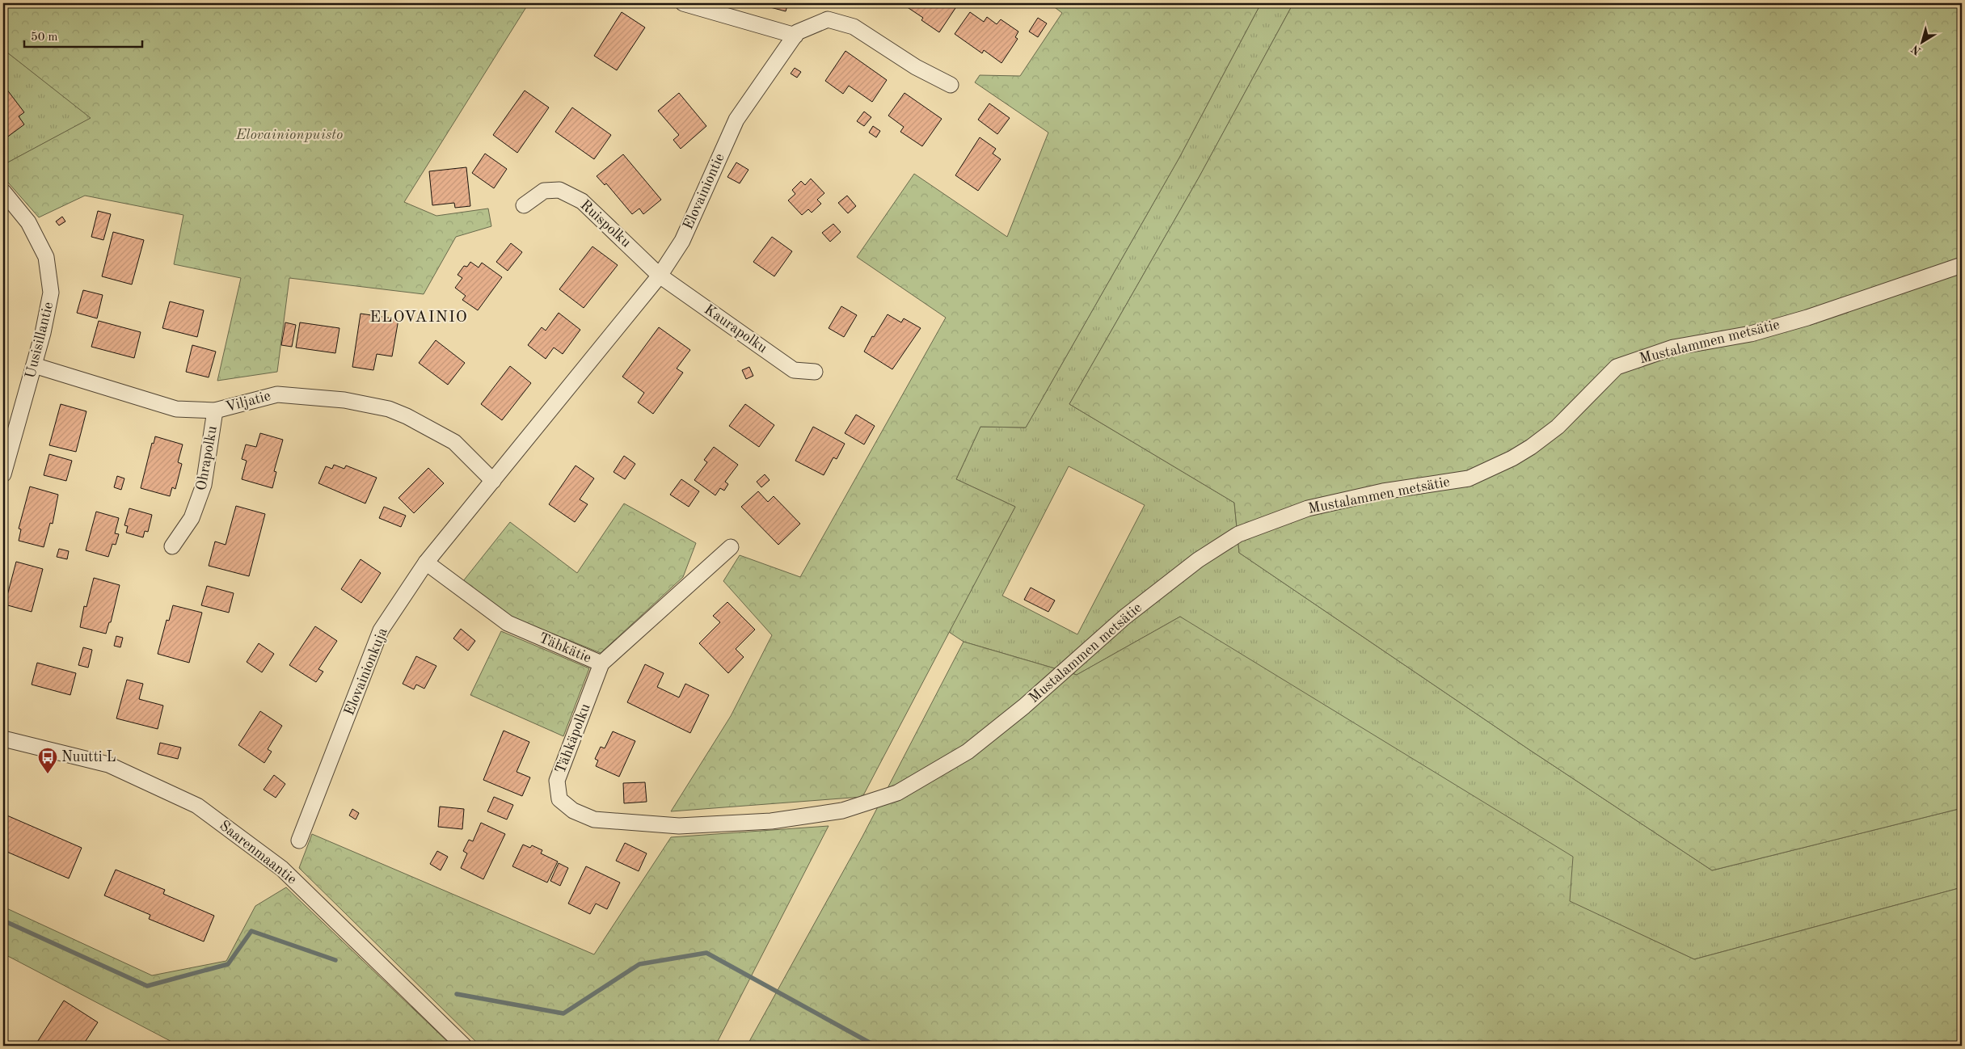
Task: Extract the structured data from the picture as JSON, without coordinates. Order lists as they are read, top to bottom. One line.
{"streets":{"street":["Elovainiontie","Ruispolku","Kaurapolku","Uusisillantie","Mustalammen metsätie","Viljatie","Ohrapolku","Tähkätie","Elovainionkuja","Tähkäpolku","Saarenmaantie"]},"crossings":[["Elovainiontie","Ruispolku"],["Elovainiontie","Kaurapolku"],["Elovainiontie","Viljatie"],["Elovainiontie","Elovainionkuja"],["Ruispolku","Kaurapolku"],["Uusisillantie","Viljatie"],["Mustalammen metsätie","Tähkäpolku"],["Viljatie","Ohrapolku"],["Viljatie","Elovainionkuja"],["Tähkätie","Elovainionkuja"],["Tähkätie","Tähkäpolku"]],"districts":["ELOVAINIO"],"parks":["Elovainionpuisto"],"places":{"bus stop":["Nuutti L"]},"scale_bar":"50 m","north":"bottom left"}
